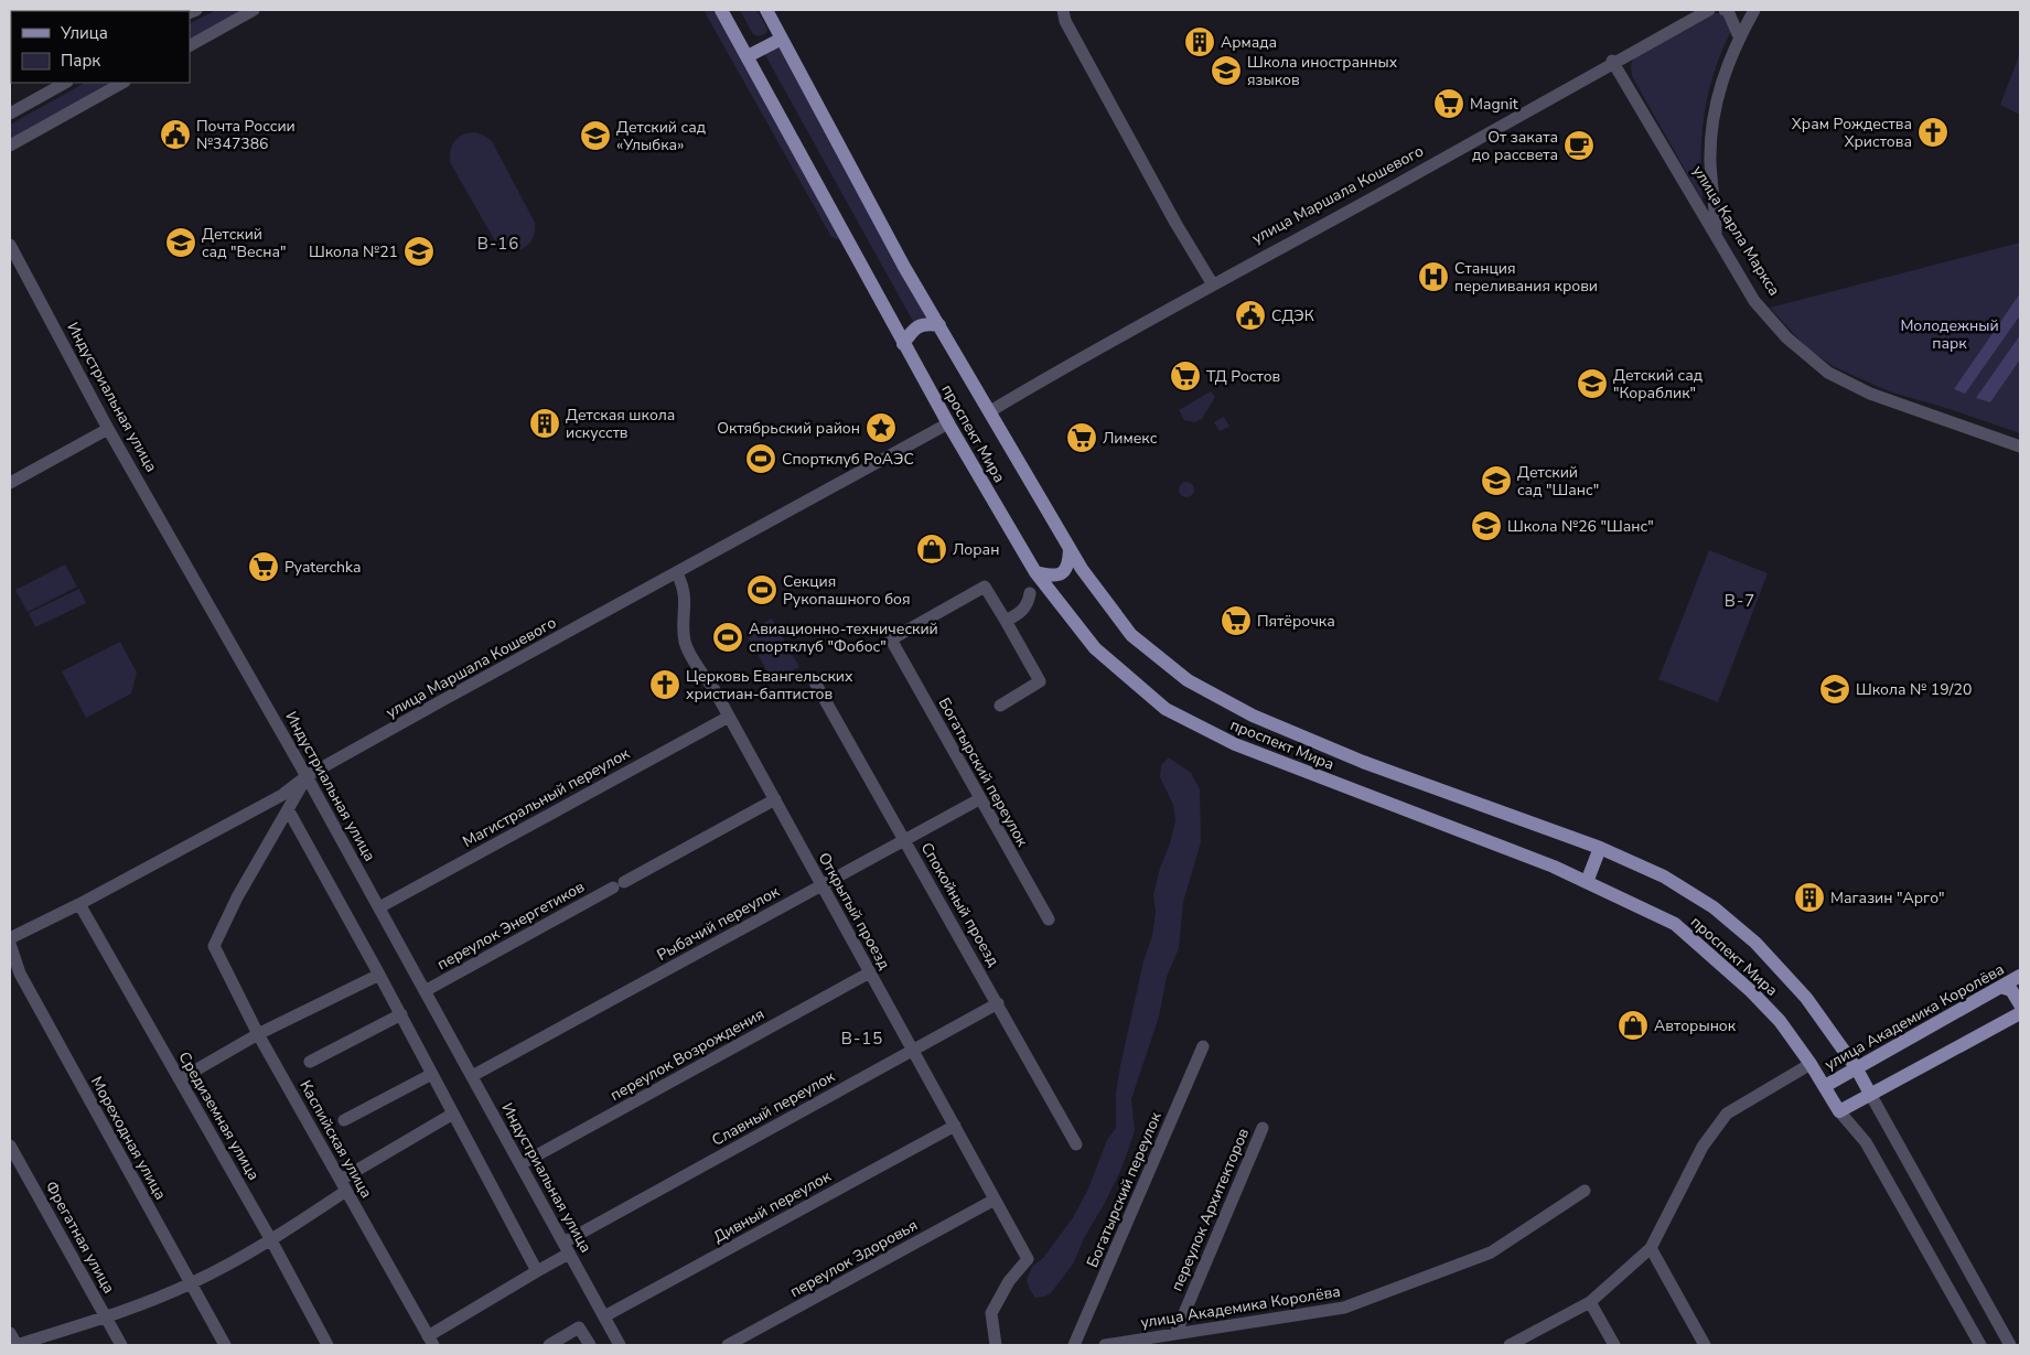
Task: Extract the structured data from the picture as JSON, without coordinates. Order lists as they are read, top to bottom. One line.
{"streets":{"main road":["проспект Мира","улица Академика Королёва"],"street":["улица Маршала Кошевого","улица Карла Маркса","Индустриальная улица","Богатырский переулок","Магистральный переулок","Спокойный проезд","Открытый проезд","Рыбачий переулок","переулок Энергетиков","переулок Возрождения","Славный переулок","Средиземная улица","Мореходная улица","Каспийская улица","Дивный переулок","переулок Архитекторов","Фрегатная улица","переулок Здоровья"]},"crossings":[["улица Маршала Кошевого","улица Карла Маркса"],["улица Маршала Кошевого","Индустриальная улица"],["улица Маршала Кошевого","проспект Мира"],["улица Маршала Кошевого","Открытый проезд"],["улица Маршала Кошевого","Средиземная улица"],["Индустриальная улица","Магистральный переулок"],["Индустриальная улица","Рыбачий переулок"],["Индустриальная улица","переулок Энергетиков"],["Индустриальная улица","переулок Возрождения"],["Индустриальная улица","Славный переулок"],["Индустриальная улица","Дивный переулок"],["проспект Мира","улица Академика Королёва"],["Богатырский переулок","Рыбачий переулок"],["Магистральный переулок","Открытый проезд"],["Спокойный проезд","Рыбачий переулок"],["Спокойный проезд","Славный переулок"],["Открытый проезд","Рыбачий переулок"],["Открытый проезд","переулок Возрождения"],["Открытый проезд","Славный переулок"],["Открытый проезд","Дивный переулок"],["Открытый проезд","переулок Здоровья"],["улица Академика Королёва","переулок Архитекторов"],["Славный переулок","Каспийская улица"]],"districts":["В-16","В-7","В-15"],"parks":["Молодежный парк"],"places":{"building":["Армада","Детская школа искусств","Магазин \"Арго\""],"school or university":["Школа иностранных языков","Детский сад «Улыбка»","Детский сад \"Весна\"","Школа №21","Детский сад \"Кораблик\"","Детский сад \"Шанс\"","Школа №26 \"Шанс\"","Школа № 19/20"],"supermarket":["Magnit","ТД Ростов","Лимекс","Pyaterchka","Пятёрочка"],"church":["Храм Рождества Христова","Церковь Евангельских христиан-баптистов"],"public building":["Почта России №347386","СДЭК"],"cafe":["От заката до рассвета"],"hospital":["Станция переливания крови"],"place":["Октябрьский район"],"sports":["Спортклуб РоАЭС","Секция Рукопашного боя","Авиационно-технический спортклуб \"Фобос\""],"shop":["Лоран","Авторынок"]},"legend":["Улица","Парк"]}
